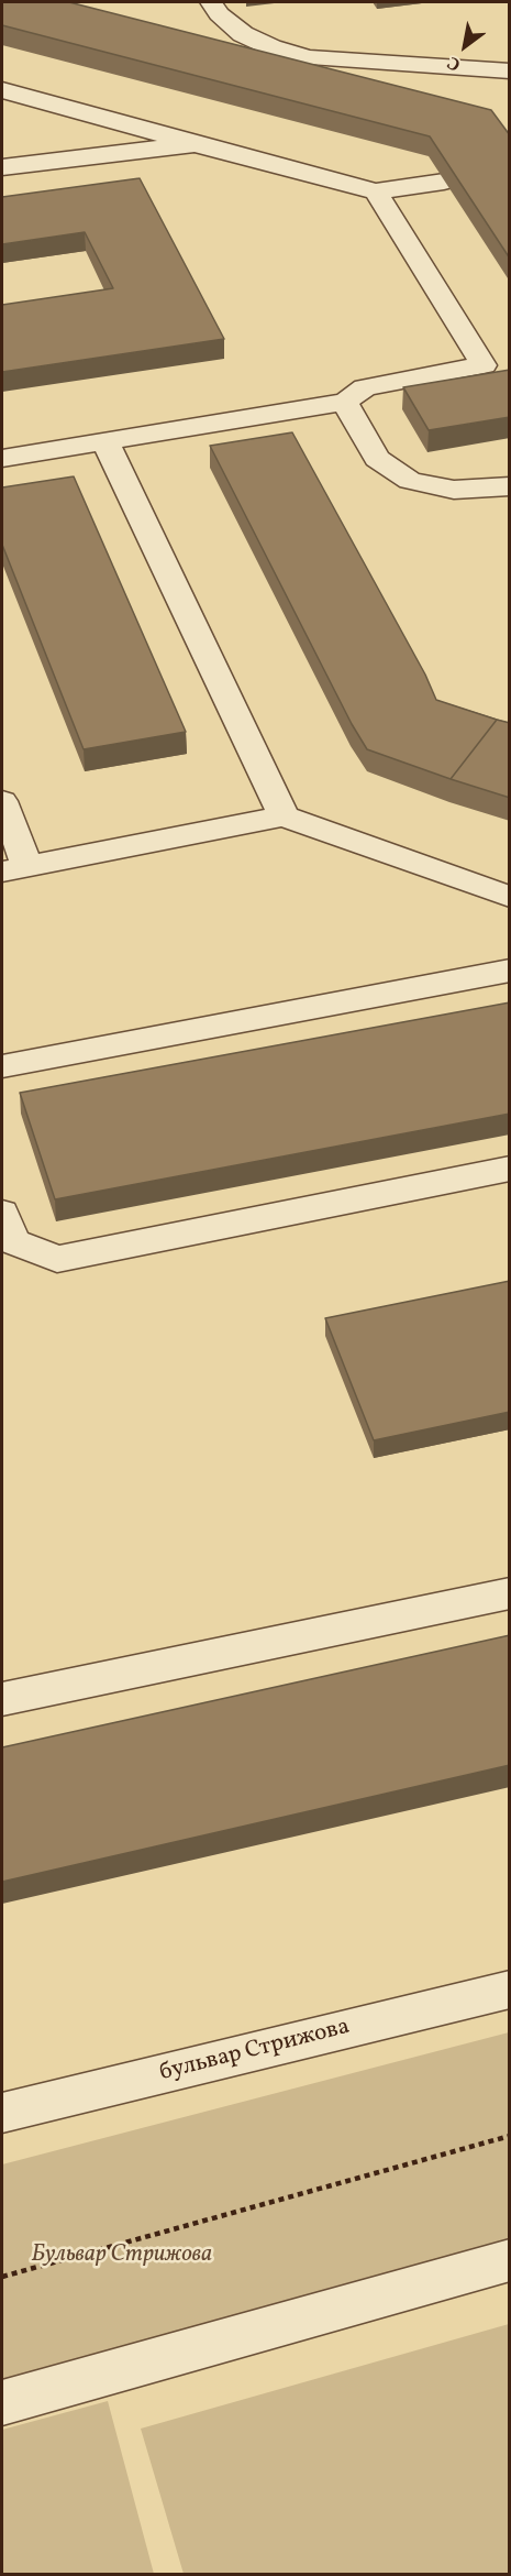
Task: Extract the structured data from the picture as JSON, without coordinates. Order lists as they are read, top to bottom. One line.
{"streets":{"street":["бульвар Стрижова"]},"parks":["Бульвар Стрижова"],"north":"bottom left"}
